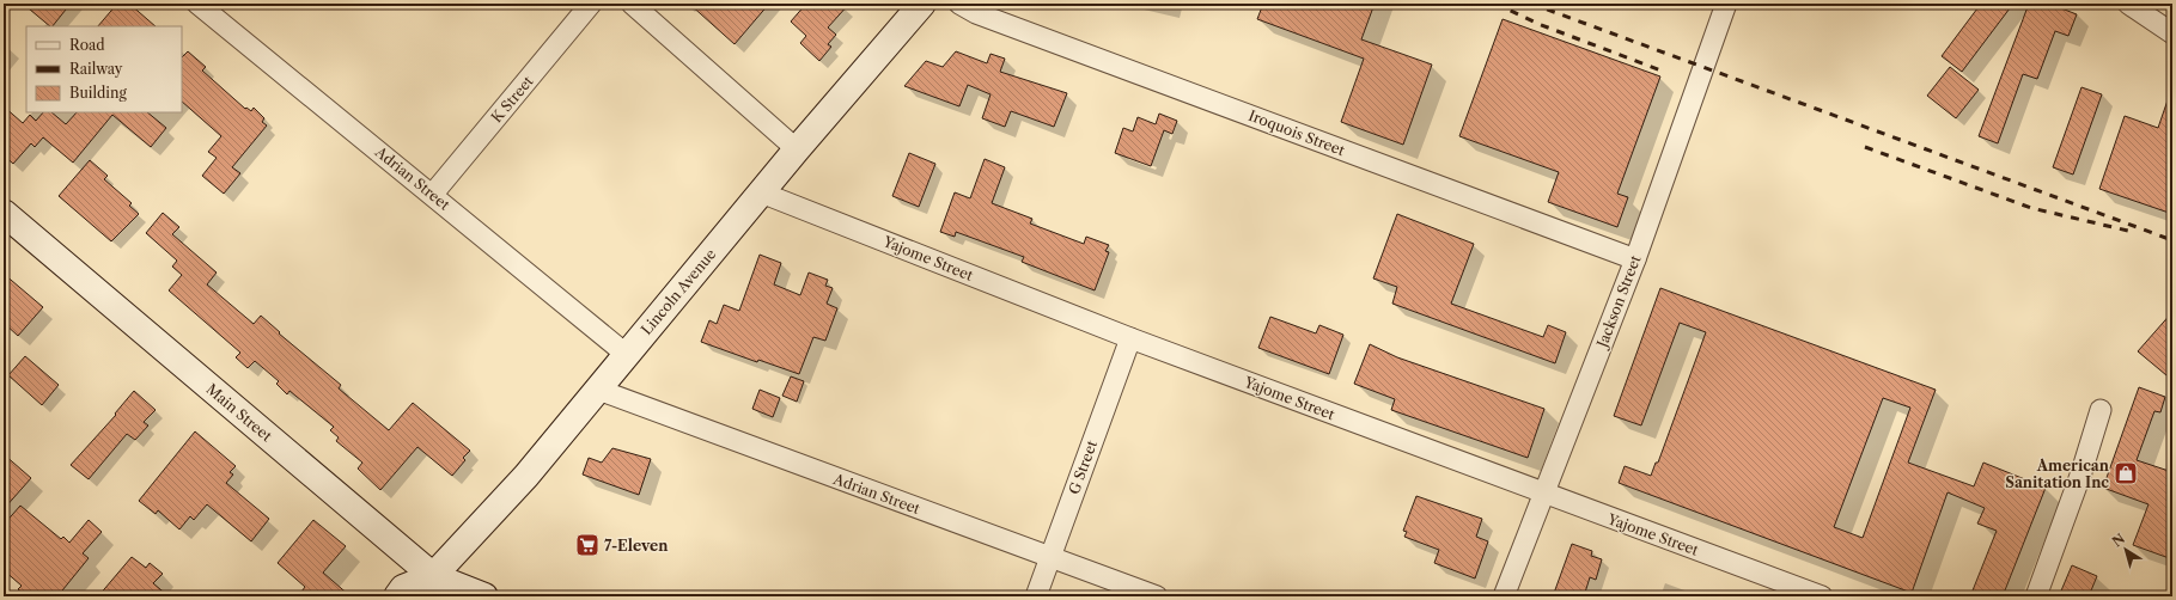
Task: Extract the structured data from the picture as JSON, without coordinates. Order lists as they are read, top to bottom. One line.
{"streets":{"main road":["Lincoln Avenue","Main Street"],"street":["K Street","Iroquois Street","Adrian Street","Yajome Street","Jackson Street","G Street"]},"crossings":[["K Street","Adrian Street"],["Iroquois Street","Jackson Street"],["Adrian Street","Lincoln Avenue"],["Adrian Street","G Street"],["Yajome Street","Lincoln Avenue"],["Yajome Street","Jackson Street"],["Yajome Street","G Street"],["Lincoln Avenue","Main Street"]],"places":{"shop":["American Sanitation Inc"],"supermarket":["7-Eleven"]},"legend":["Road","Railway","Building"],"north":"top left"}
